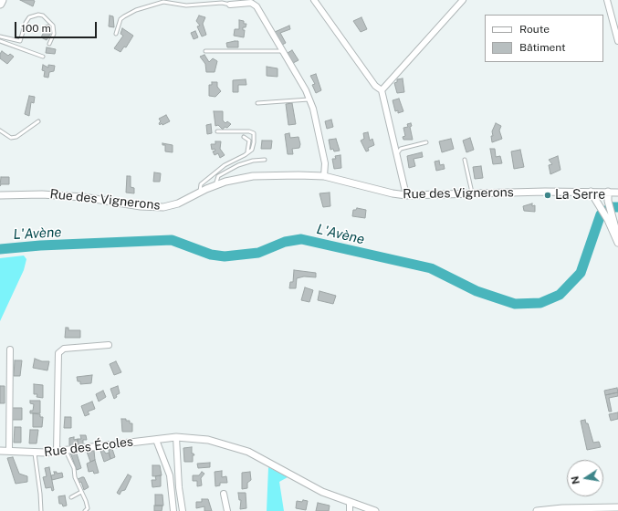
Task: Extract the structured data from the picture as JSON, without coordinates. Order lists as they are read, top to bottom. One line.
{"streets":{"street":["Rue des Vignerons","Rue des Écoles"]},"water":["L'Avène"],"places":["La Serre"],"legend":["Route","Bâtiment"],"scale_bar":"100 m","north":"left"}
